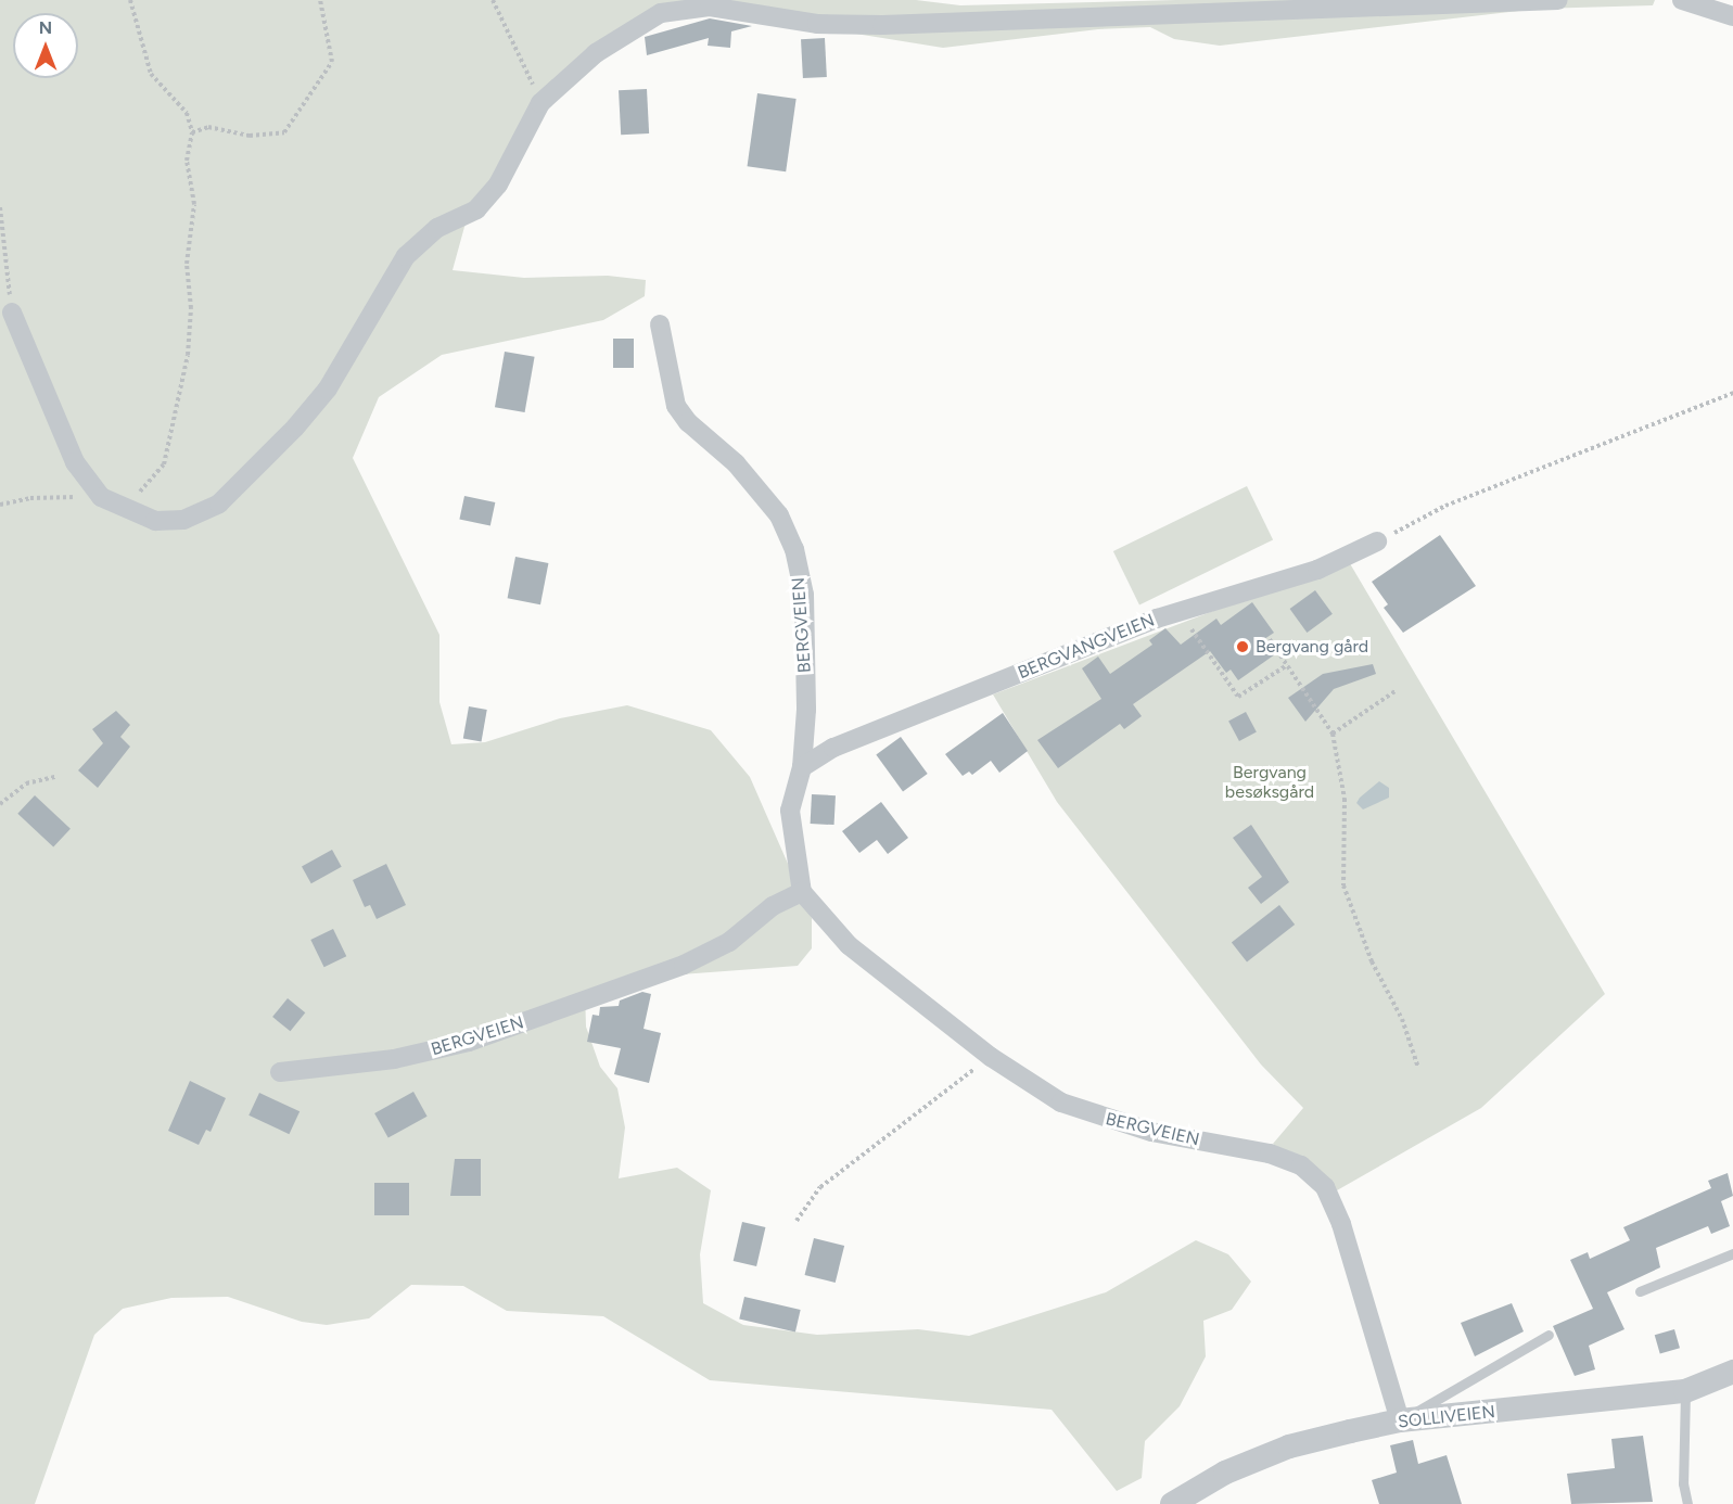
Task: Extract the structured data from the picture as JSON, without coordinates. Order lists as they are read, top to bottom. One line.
{"streets":{"street":["BERGVEIEN","BERGVANGVEIEN","SOLLIVEIEN"]},"crossings":[["BERGVEIEN","BERGVANGVEIEN"],["BERGVEIEN","SOLLIVEIEN"]],"parks":["Bergvang besøksgård"],"places":["Bergvang gård"],"north":"top"}
